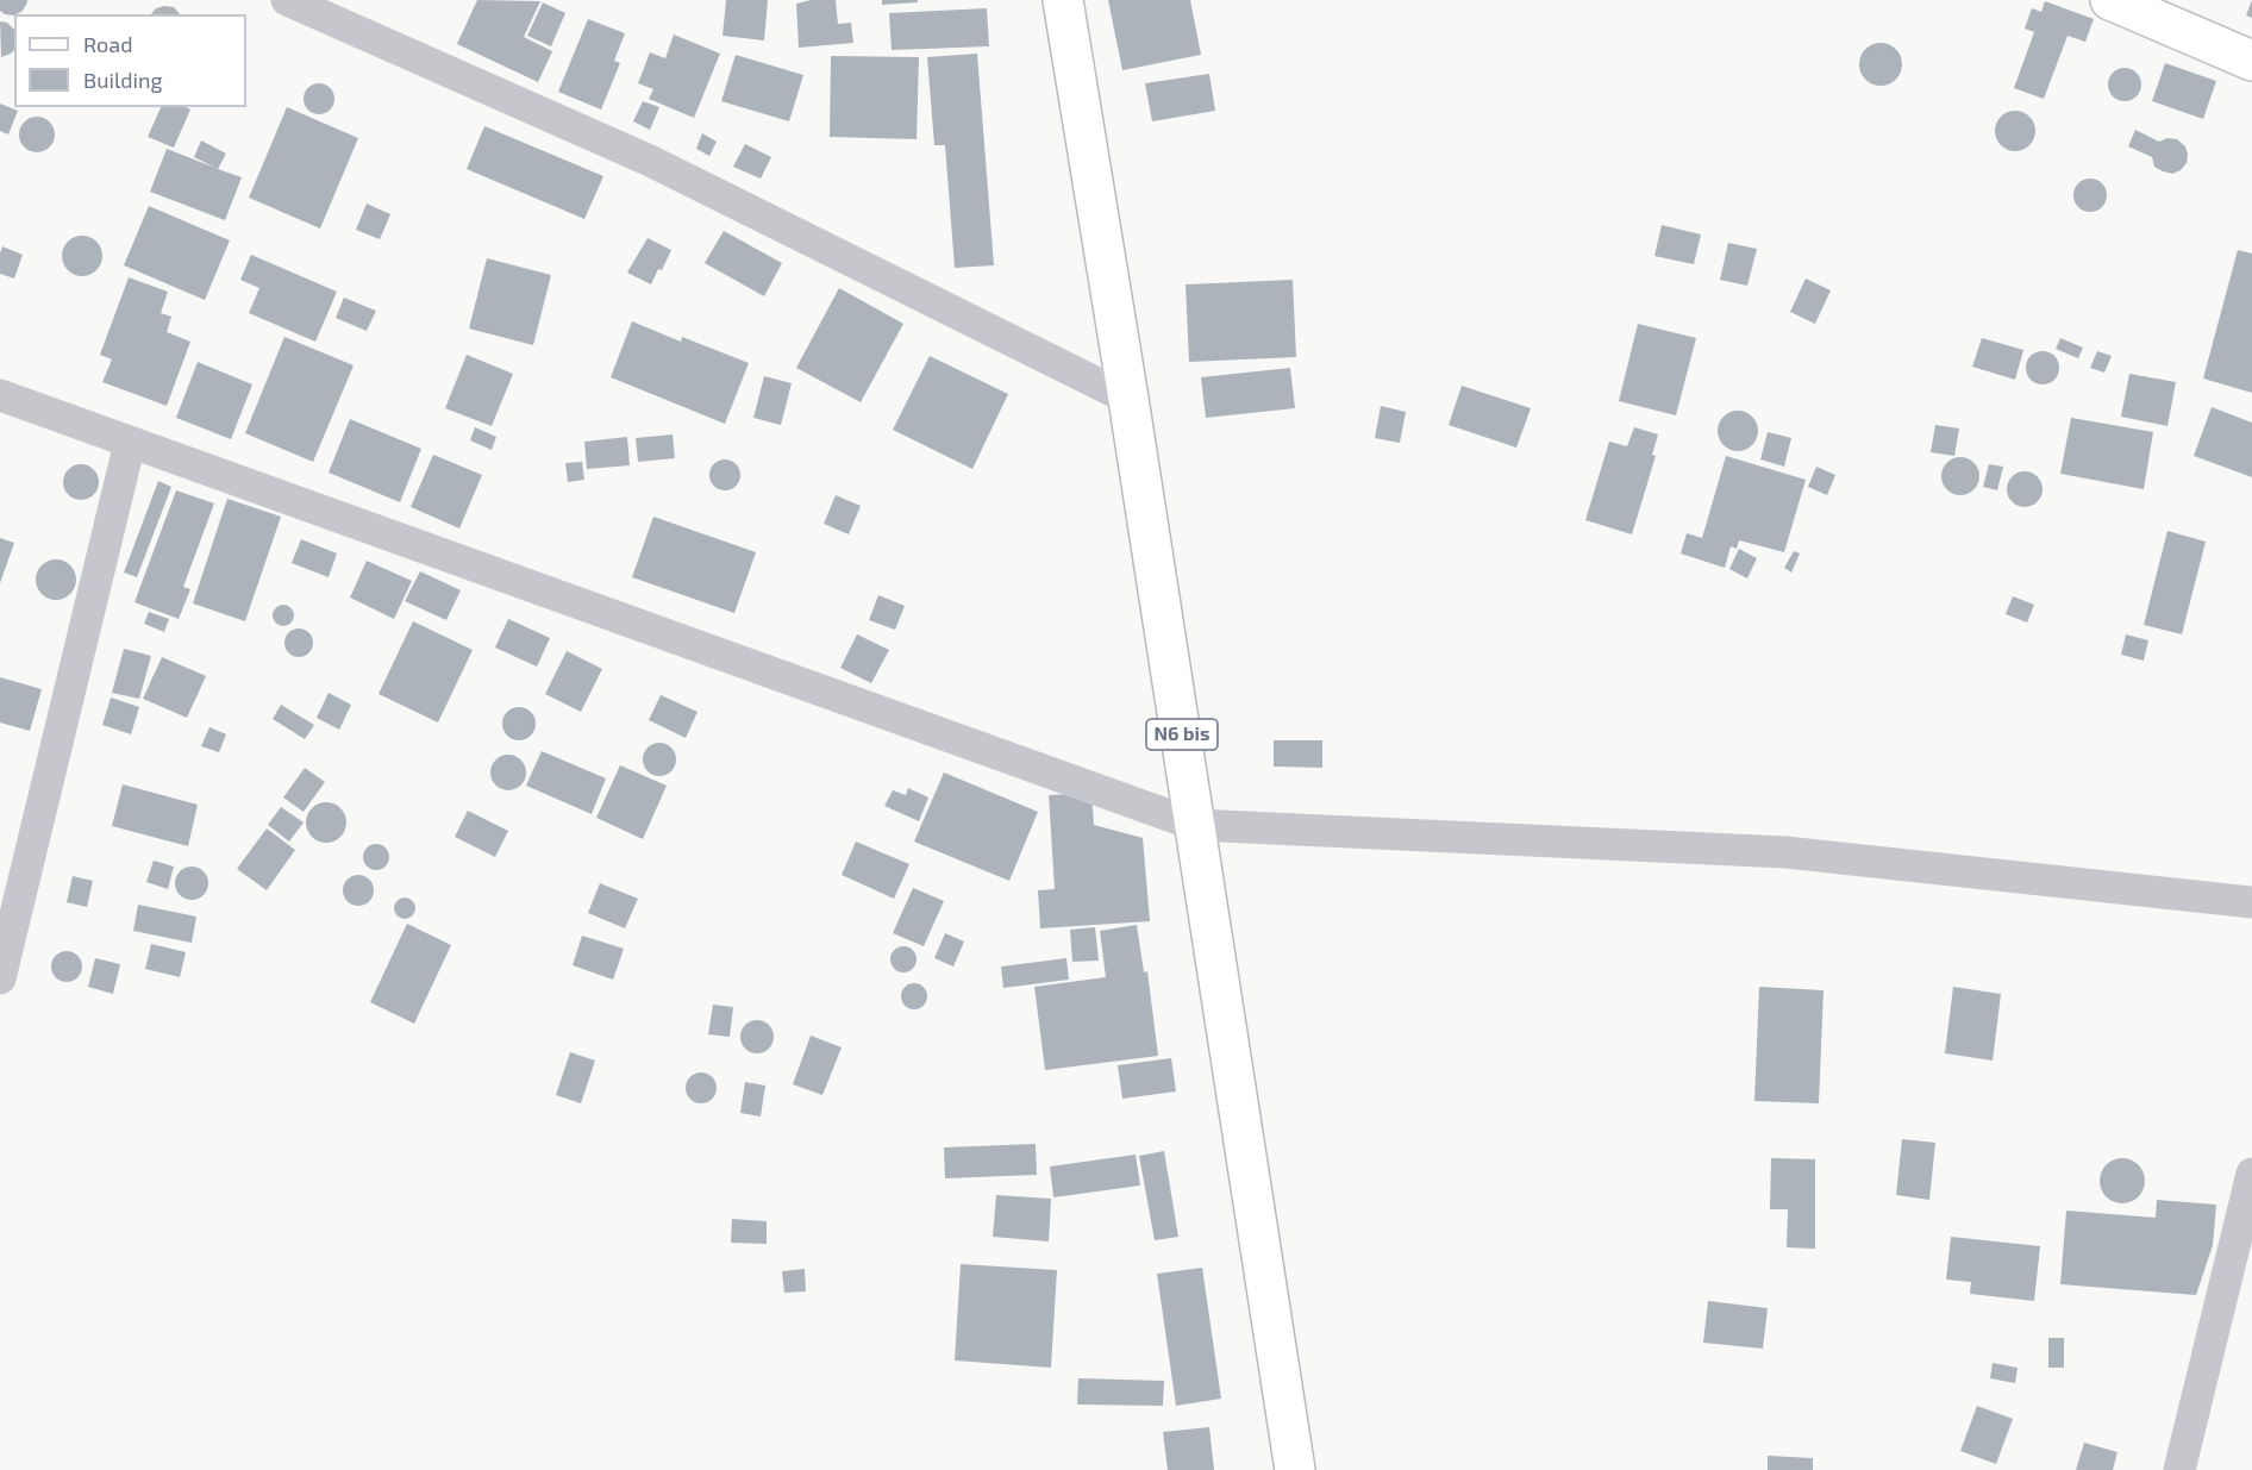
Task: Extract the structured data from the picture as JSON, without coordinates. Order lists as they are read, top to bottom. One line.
{"streets":{"main road":["N6 bis"]},"legend":["Road","Building"]}
